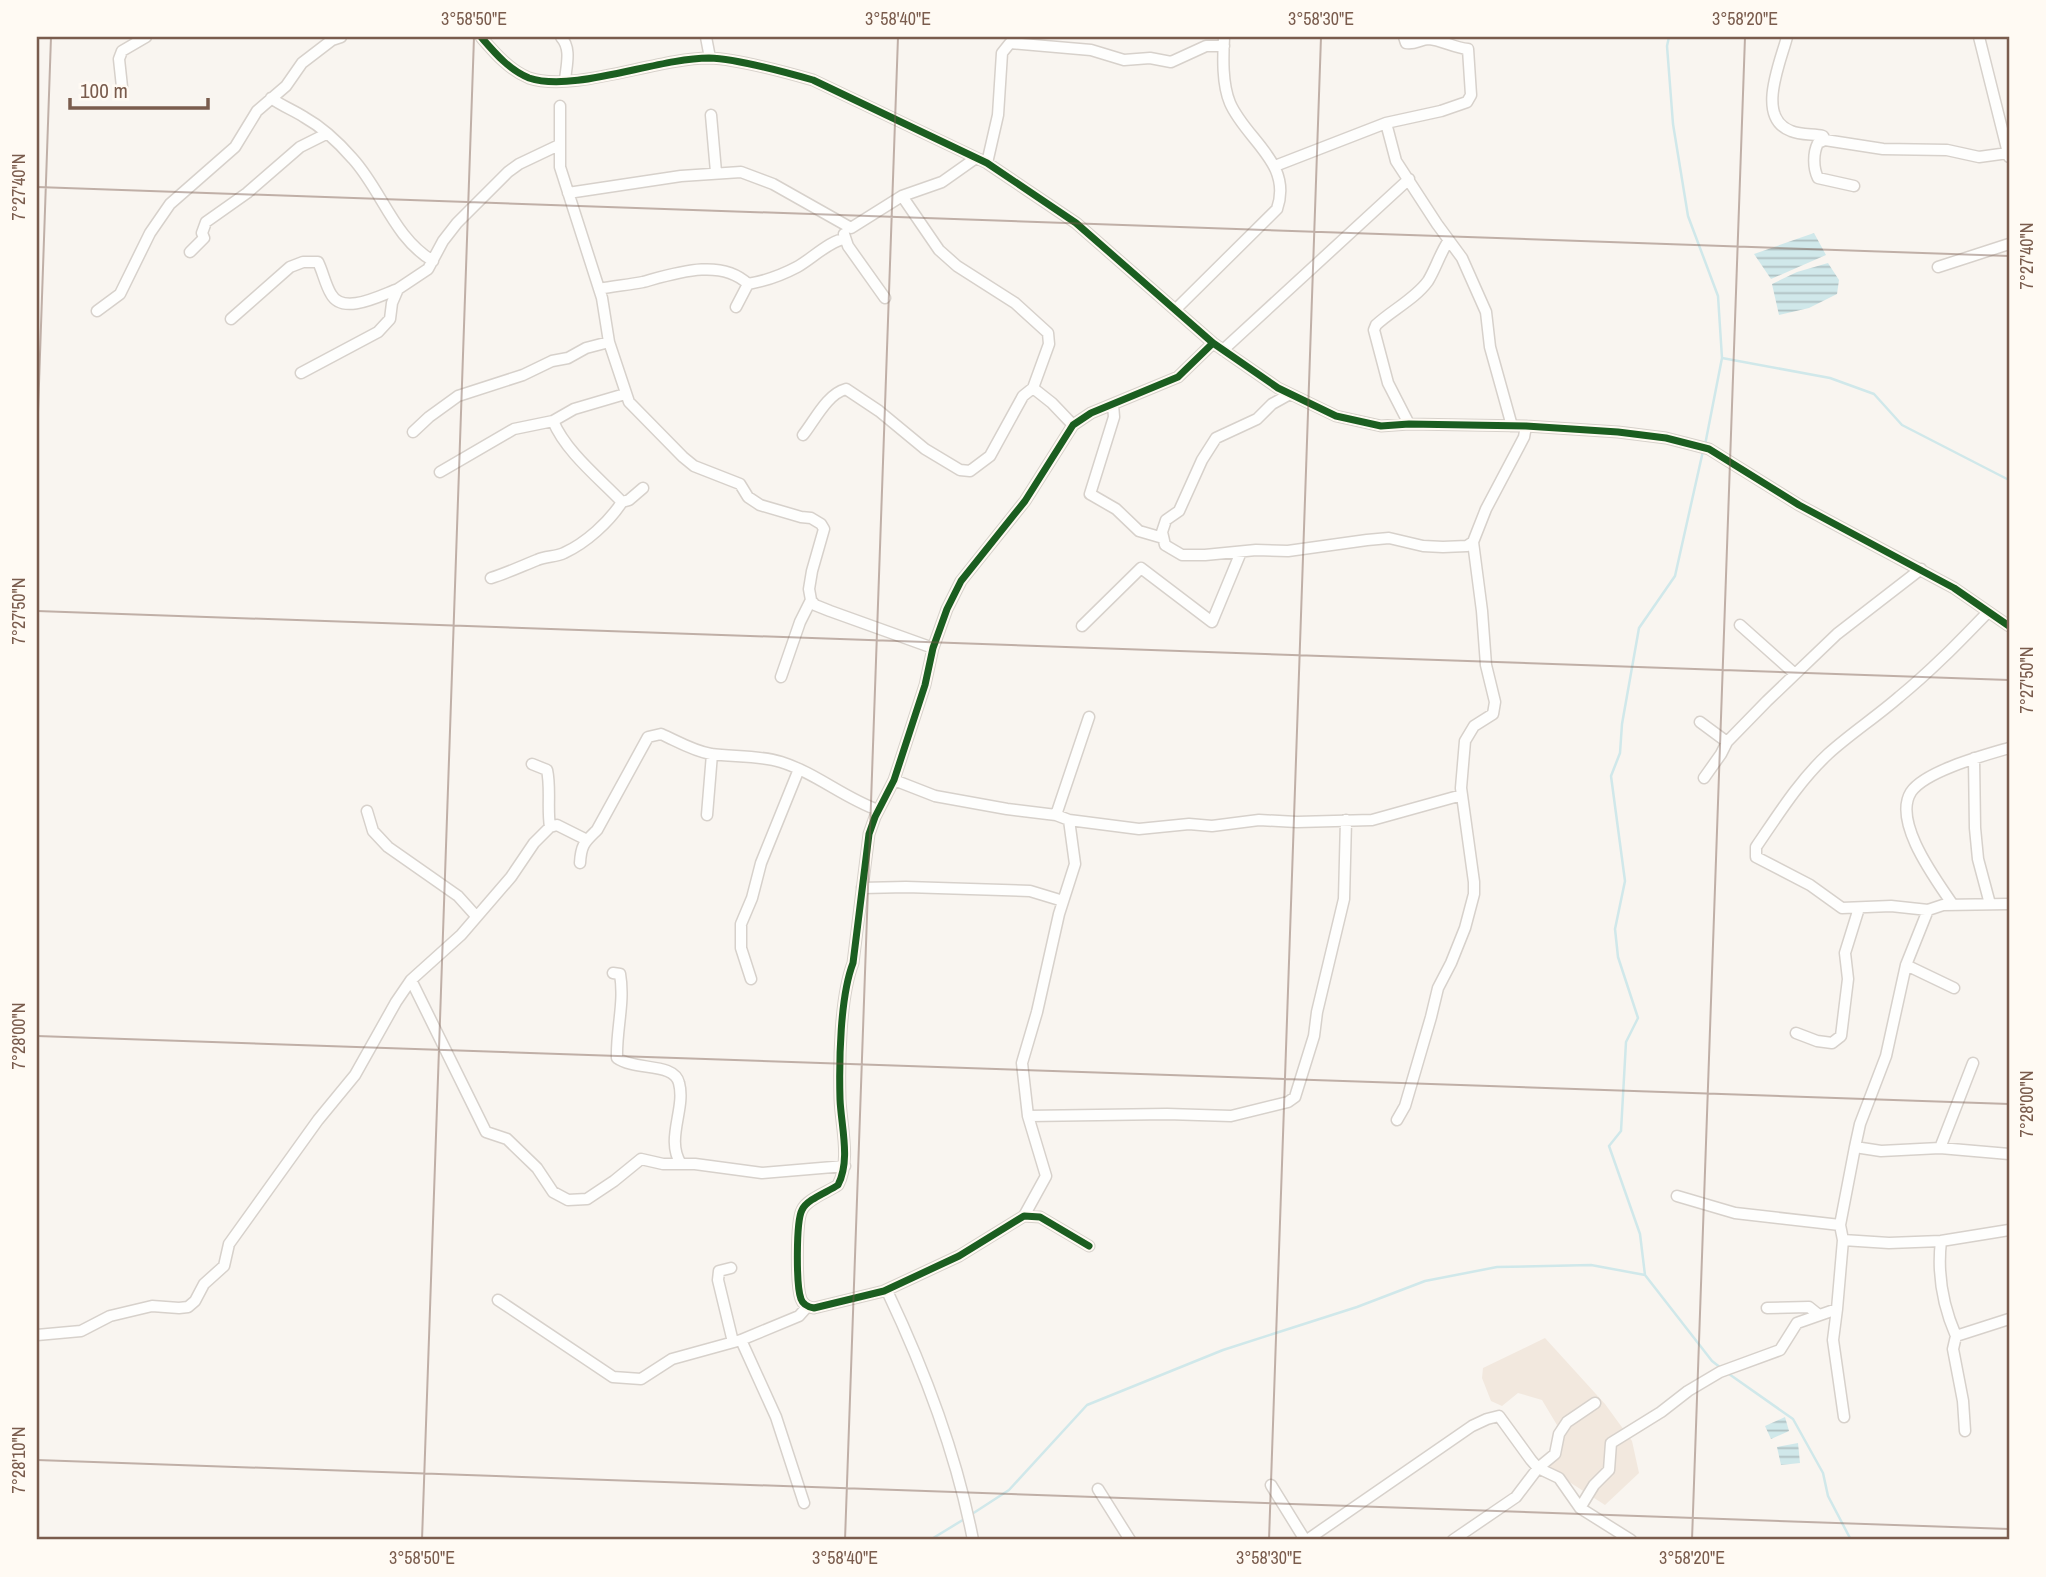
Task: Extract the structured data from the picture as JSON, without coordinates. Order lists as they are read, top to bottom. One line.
{"scale_bar":"100 m","coordinates":["3°58'50\"E","3°58'40\"E","3°58'30\"E","3°58'20\"E","7°27'40\"N","7°27'50\"N","7°28'00\"N","7°28'10\"N"]}
